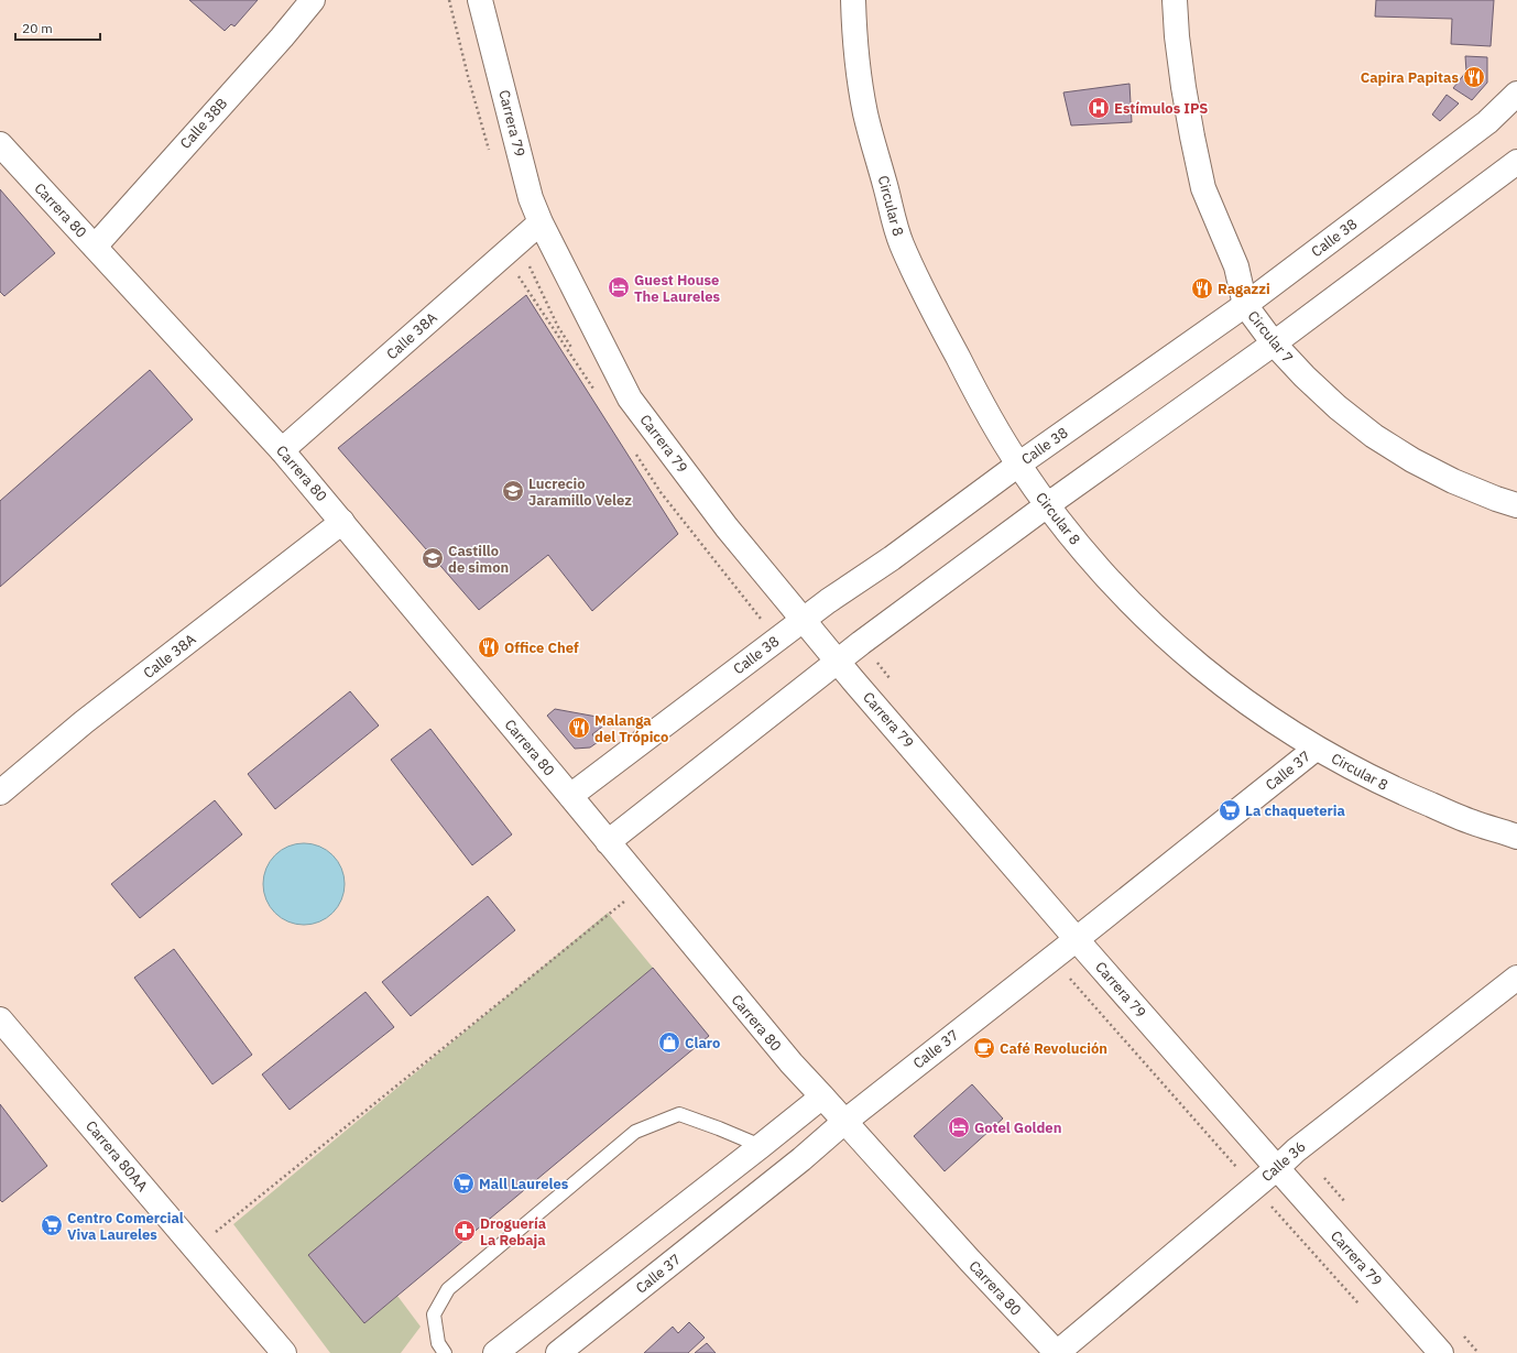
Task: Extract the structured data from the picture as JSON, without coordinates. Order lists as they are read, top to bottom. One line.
{"streets":{"street":["Calle 38B","Carrera 79","Circular 8","Carrera 80","Calle 38","Calle 38A","Circular 7","Calle 37","Carrera 80AA","Calle 36"]},"crossings":[["Calle 38B","Carrera 80"],["Carrera 79","Calle 38"],["Carrera 79","Calle 38A"],["Carrera 79","Calle 37"],["Carrera 79","Calle 36"],["Circular 8","Calle 38"],["Circular 8","Calle 37"],["Carrera 80","Calle 38"],["Carrera 80","Calle 38A"],["Carrera 80","Calle 37"],["Carrera 80","Calle 36"],["Calle 38","Circular 7"]],"places":{"restaurant":["Capira Papitas","Ragazzi","Office Chef","Malanga del Trópico"],"hospital":["Estímulos IPS"],"hotel":["Guest House The Laureles","Gotel Golden"],"school or university":["Lucrecio Jaramillo Velez","Castillo de simon"],"supermarket":["La chaqueteria","Mall Laureles","Centro Comercial Viva Laureles"],"shop":["Claro"],"cafe":["Café Revolución"],"pharmacy":["Droguería La Rebaja"]},"scale_bar":"20 m"}
